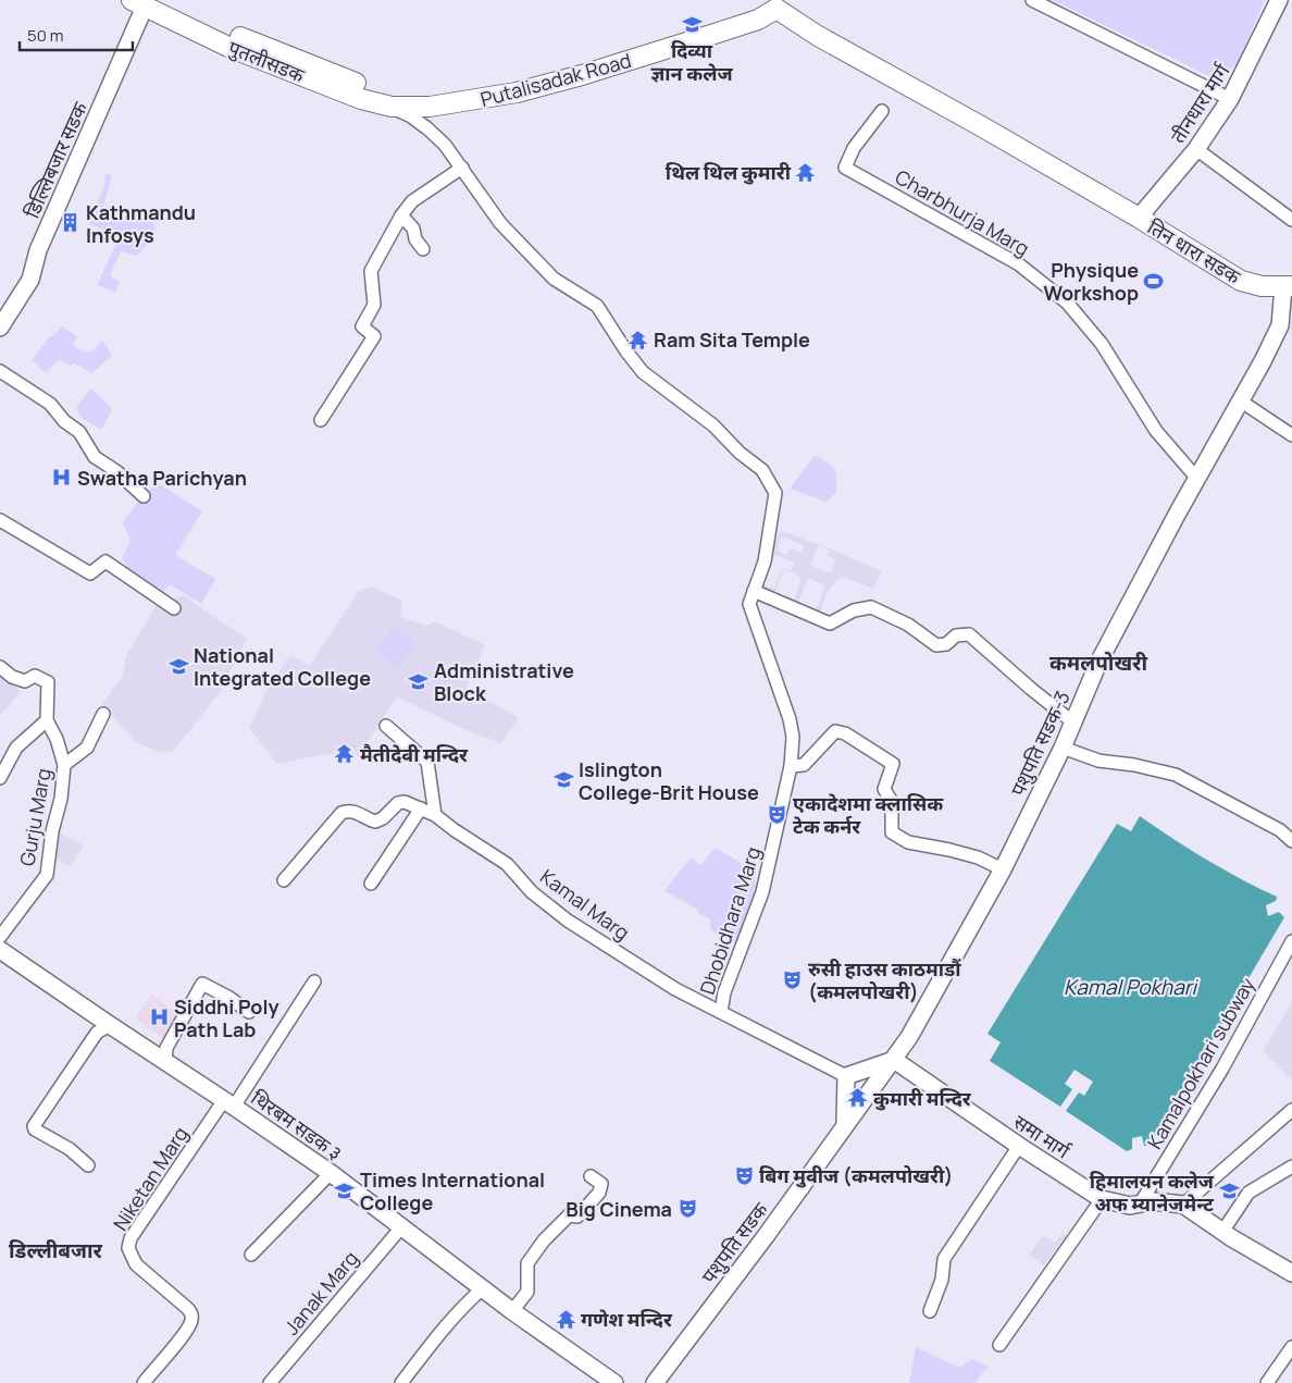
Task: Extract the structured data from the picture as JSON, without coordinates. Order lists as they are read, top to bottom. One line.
{"streets":{"main road":["पुतलीसडक","तीनधारा मार्ग","डिल्लिबजार सडक","तिन धारा सडक","पशुपति सडक-3","थिरबम सडक ३","समा मार्ग","पशुपति सडक"],"street":["Charbhurja Marg","Gurju Marg","Kamal Marg","Dhobidhara Marg","Kamalpokhari subway","Niketan Marg","Janak Marg"]},"crossings":[["पुतलीसडक","डिल्लिबजार सडक"],["पुतलीसडक","तिन धारा सडक"],["पुतलीसडक","Dhobidhara Marg"],["तीनधारा मार्ग","तिन धारा सडक"],["Charbhurja Marg","पशुपति सडक-3"],["तिन धारा सडक","पशुपति सडक-3"],["पशुपति सडक-3","समा मार्ग"],["पशुपति सडक-3","पशुपति सडक"],["Kamal Marg","Dhobidhara Marg"],["Kamalpokhari subway","समा मार्ग"],["थिरबम सडक ३","Niketan Marg"],["थिरबम सडक ३","Janak Marg"],["समा मार्ग","पशुपति सडक"]],"districts":["कमलपोखरी","डिल्लीबजार"],"water":["Kamal Pokhari"],"places":{"school or university":["दिव्या ज्ञान कलेज","National Integrated College","Administrative Block","Islington College-Brit House","Times International College","हिमालयन कलेज अफ म्यानेजमेन्ट"],"temple":["थिल थिल कुमारी","Ram Sita Temple","मैतीदेवी मन्दिर","कुमारी मन्दिर","गणेश मन्दिर"],"building":["Kathmandu Infosys"],"sports":["Physique Workshop"],"hospital":["Swatha Parichyan","Siddhi Poly Path Lab"],"theatre":["एकादेशमा क्लासिक टेक कर्नर","रुसी हाउस काठमाडौं (कमलपोखरी)","बिग मुवीज (कमलपोखरी)","Big Cinema"]},"scale_bar":"50 m"}
